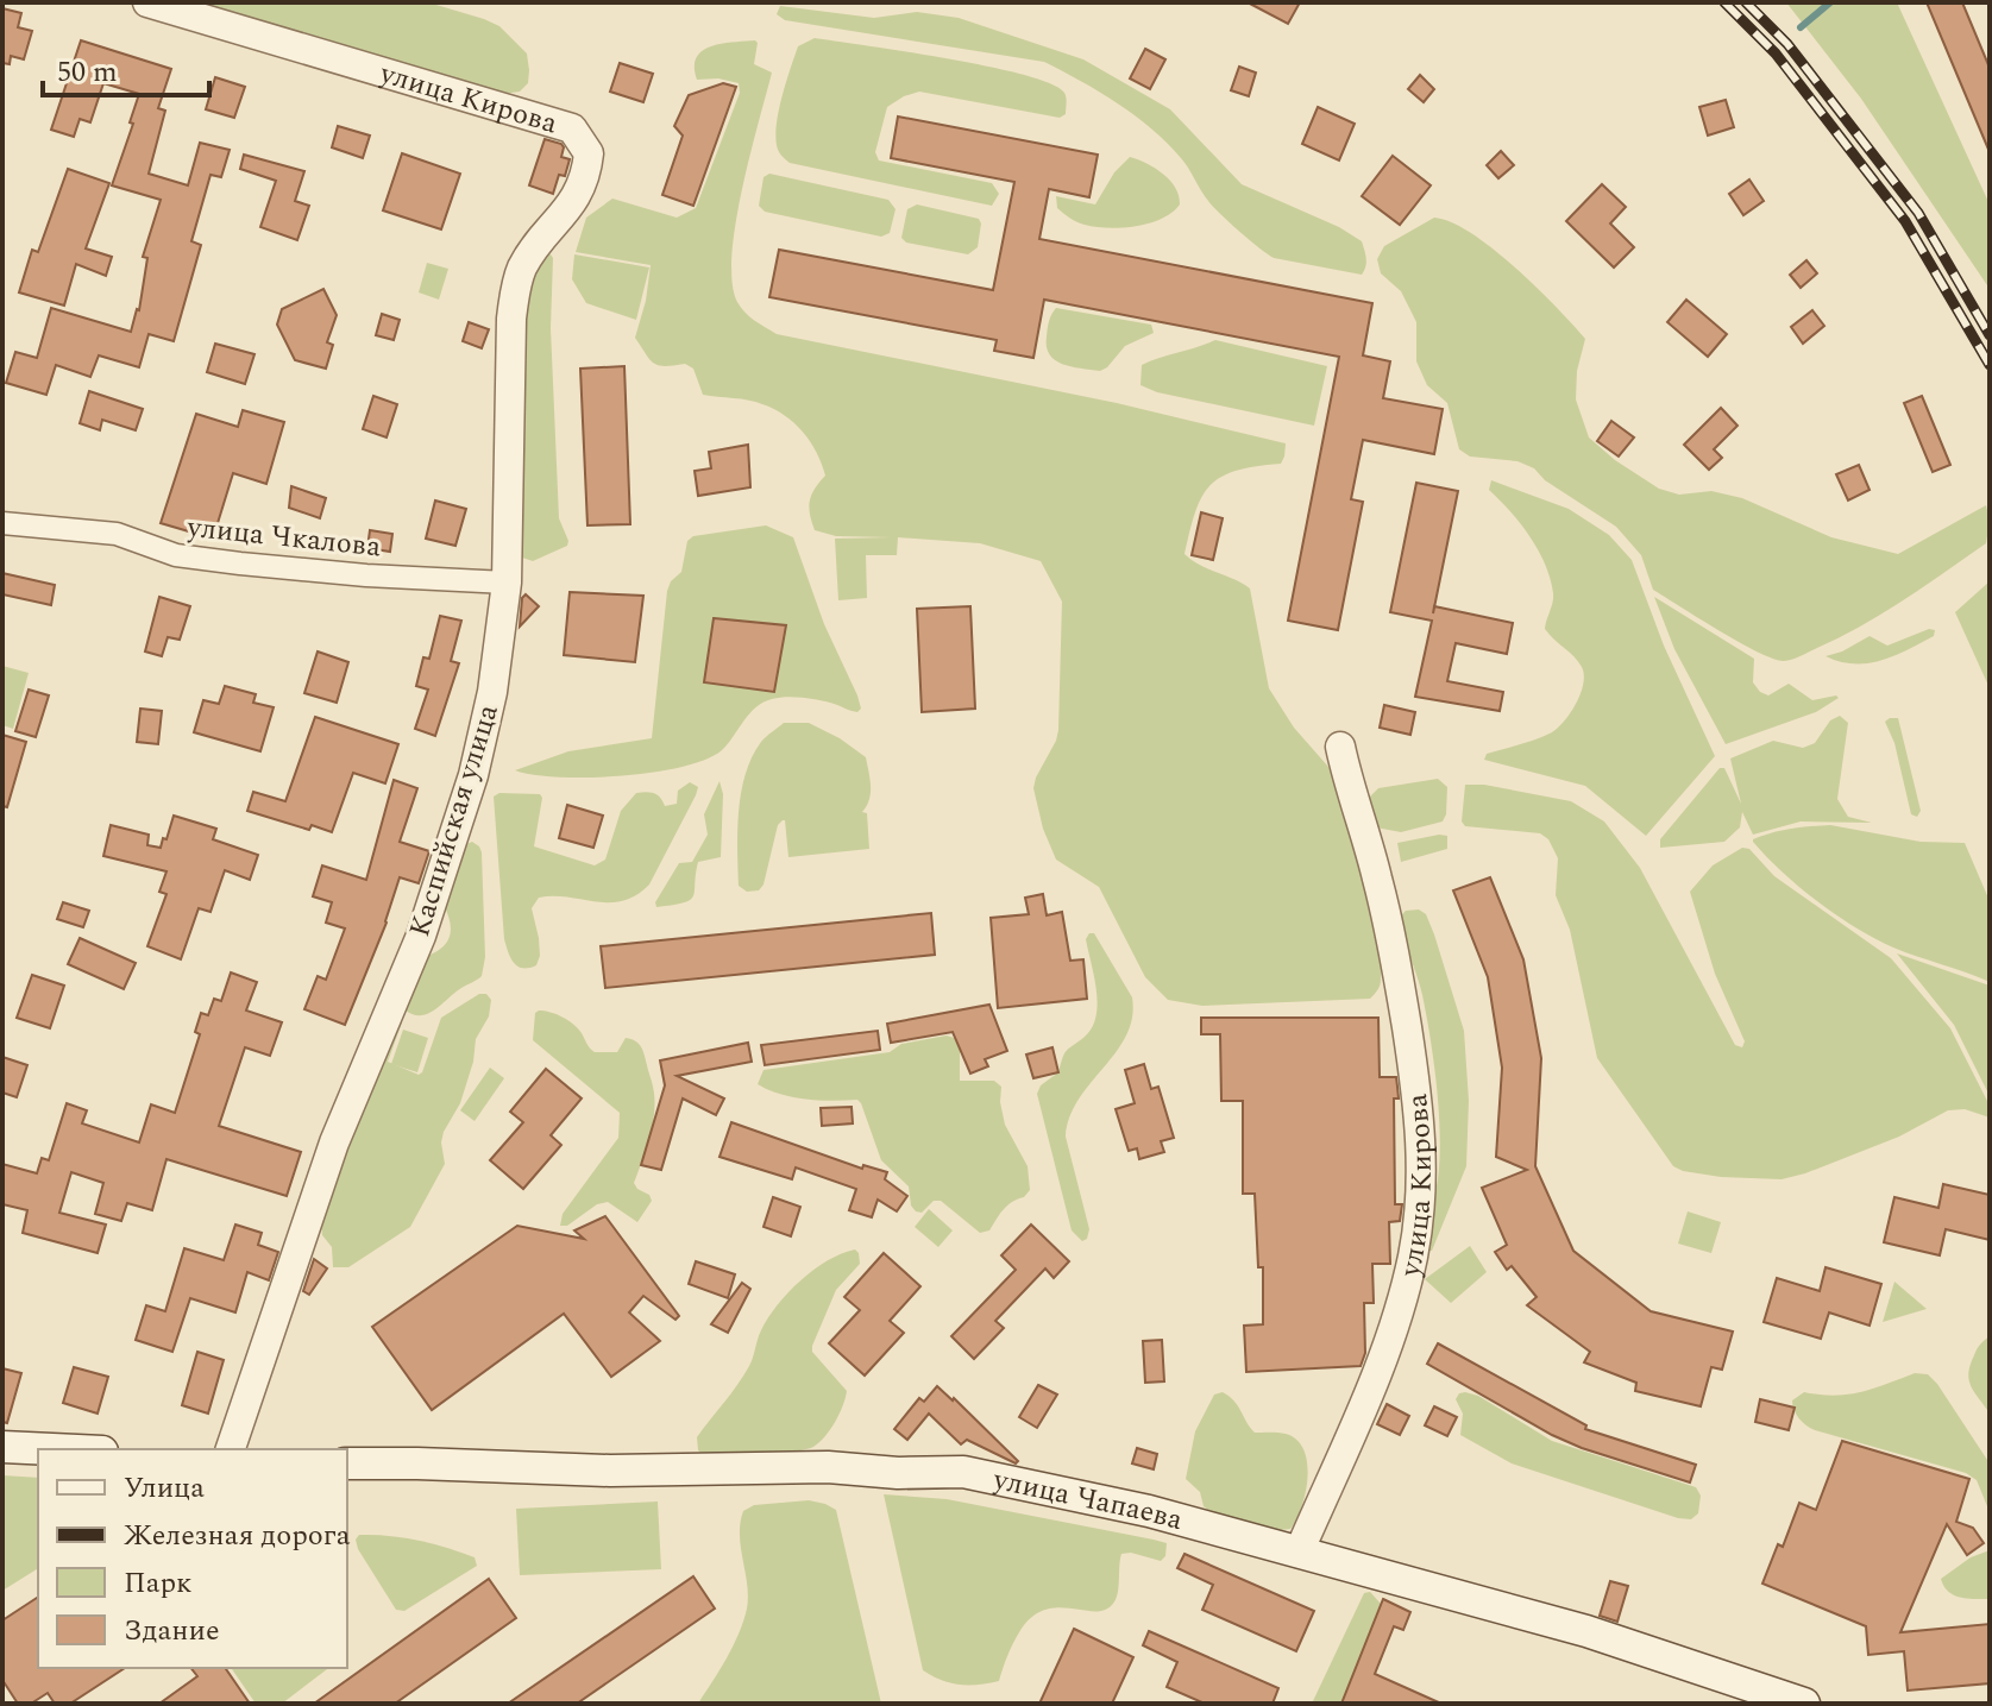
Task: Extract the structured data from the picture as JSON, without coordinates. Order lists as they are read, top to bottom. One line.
{"streets":{"main road":["улица Чапаева"],"street":["улица Кирова","улица Чкалова","Каспийская улица"]},"crossings":[["улица Кирова","Каспийская улица"],["улица Кирова","улица Чапаева"],["улица Чкалова","Каспийская улица"]],"legend":["Улица","Железная дорога","Парк","Здание"],"scale_bar":"50 m"}
